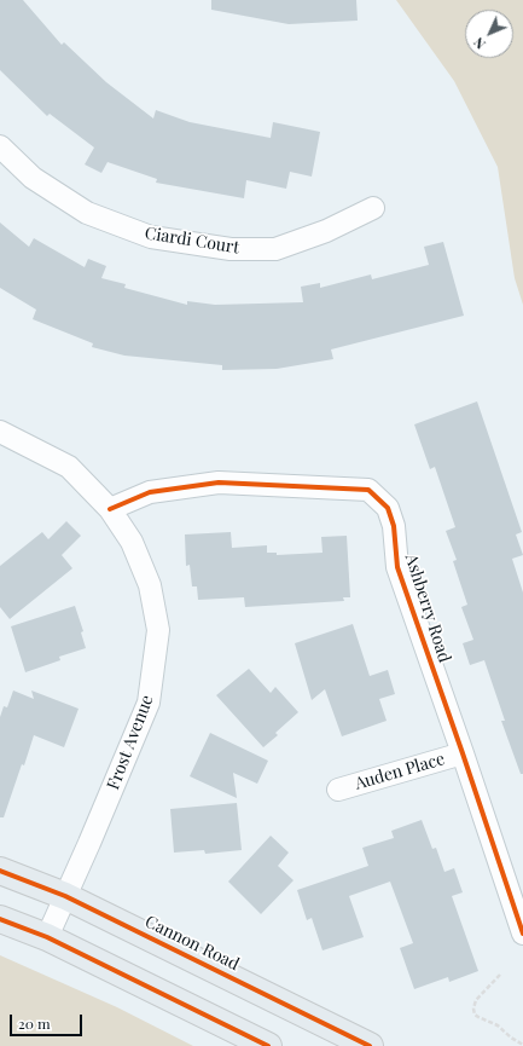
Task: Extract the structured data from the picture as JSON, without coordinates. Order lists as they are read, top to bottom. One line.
{"streets":{"main road":["Cannon Road"],"street":["Ciardi Court","Ashberry Road","Frost Avenue","Auden Place"]},"crossings":[["Ashberry Road","Frost Avenue"],["Ashberry Road","Auden Place"],["Frost Avenue","Cannon Road"]],"scale_bar":"20 m","north":"bottom left"}
